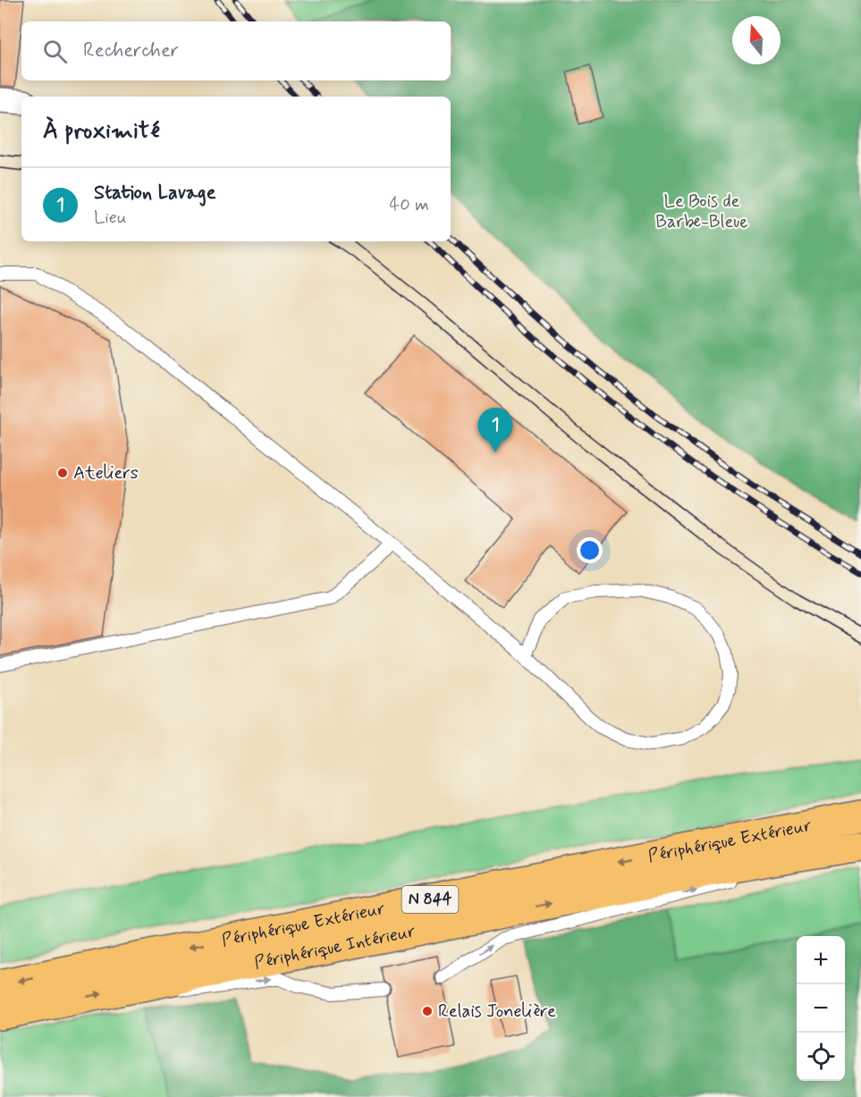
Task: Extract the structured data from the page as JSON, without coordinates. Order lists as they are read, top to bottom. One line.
{"streets":{"highway":["Périphérique Extérieur","N 844","Périphérique Intérieur"]},"one_way":["Périphérique Extérieur","Périphérique Intérieur"],"parks":["Le Bois de Barbe-Bleue"],"places":["Ateliers","Relais Jonelière"],"north":"top","page":{"search":"Rechercher","heading":"À proximité","list":[{"mark":"1","name":"Station Lavage","note":"Lieu","value":"40 m"}],"pins":"1","map_buttons":["+","−"]}}
